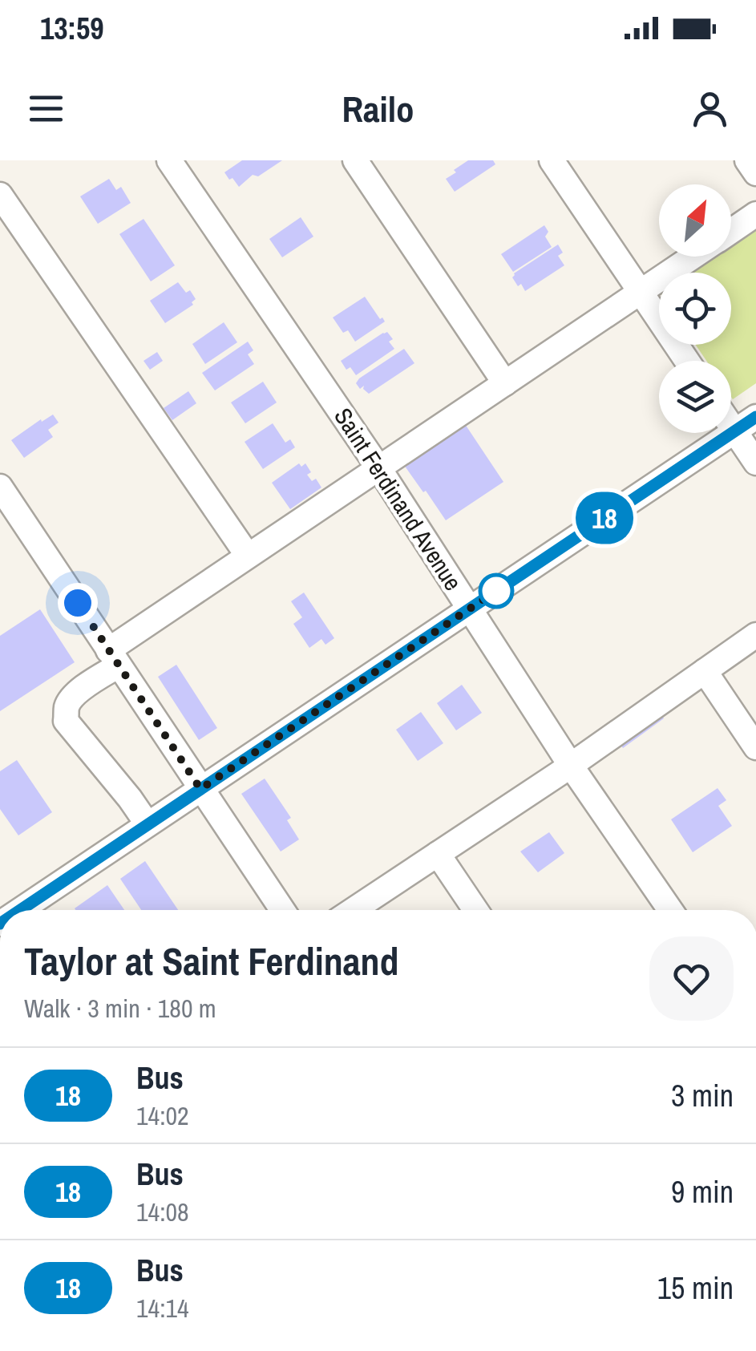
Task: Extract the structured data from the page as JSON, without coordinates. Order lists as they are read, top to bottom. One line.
{"streets":{"street":["Saint Ferdinand Avenue"]},"lines":["bus line 18"],"north":"top right","page":{"status":"13:59","header":"Railo","on_map":"18","heading":["Taylor at Saint Ferdinand","Walk · 3 min · 180 m"],"list":[{"mark":"18","name":"Bus","note":"14:02","value":"3 min"},{"mark":"18","name":"Bus","note":"14:08","value":"9 min"},{"mark":"18","name":"Bus","note":"14:14","value":"15 min"}]}}
